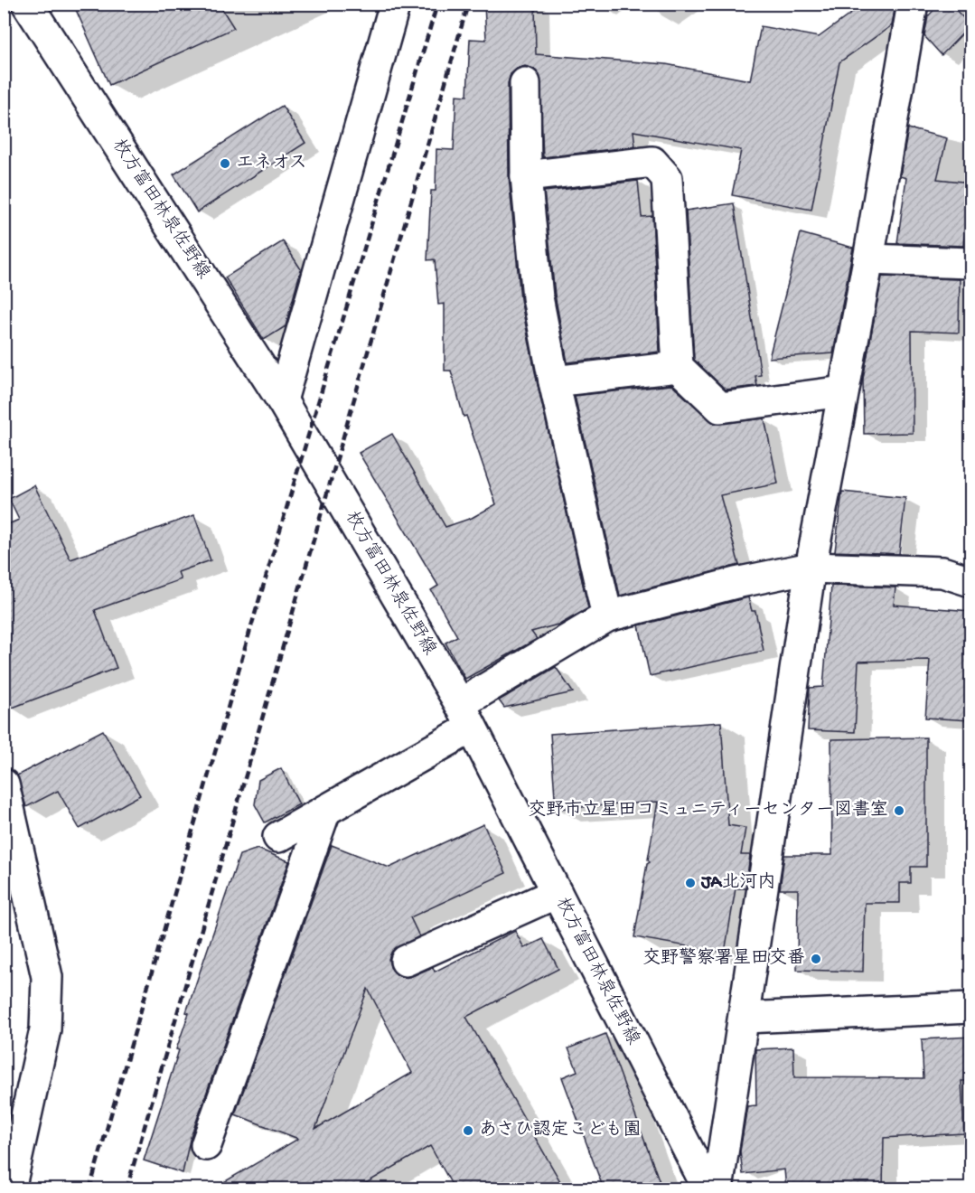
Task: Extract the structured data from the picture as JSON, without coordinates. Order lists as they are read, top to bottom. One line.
{"streets":{"street":["枚方富田林泉佐野線"]},"places":["エネオス","交野市立星田コミュニティーセンター図書室","JA北河内","交野警察署星田交番","あさひ認定こども園"]}
